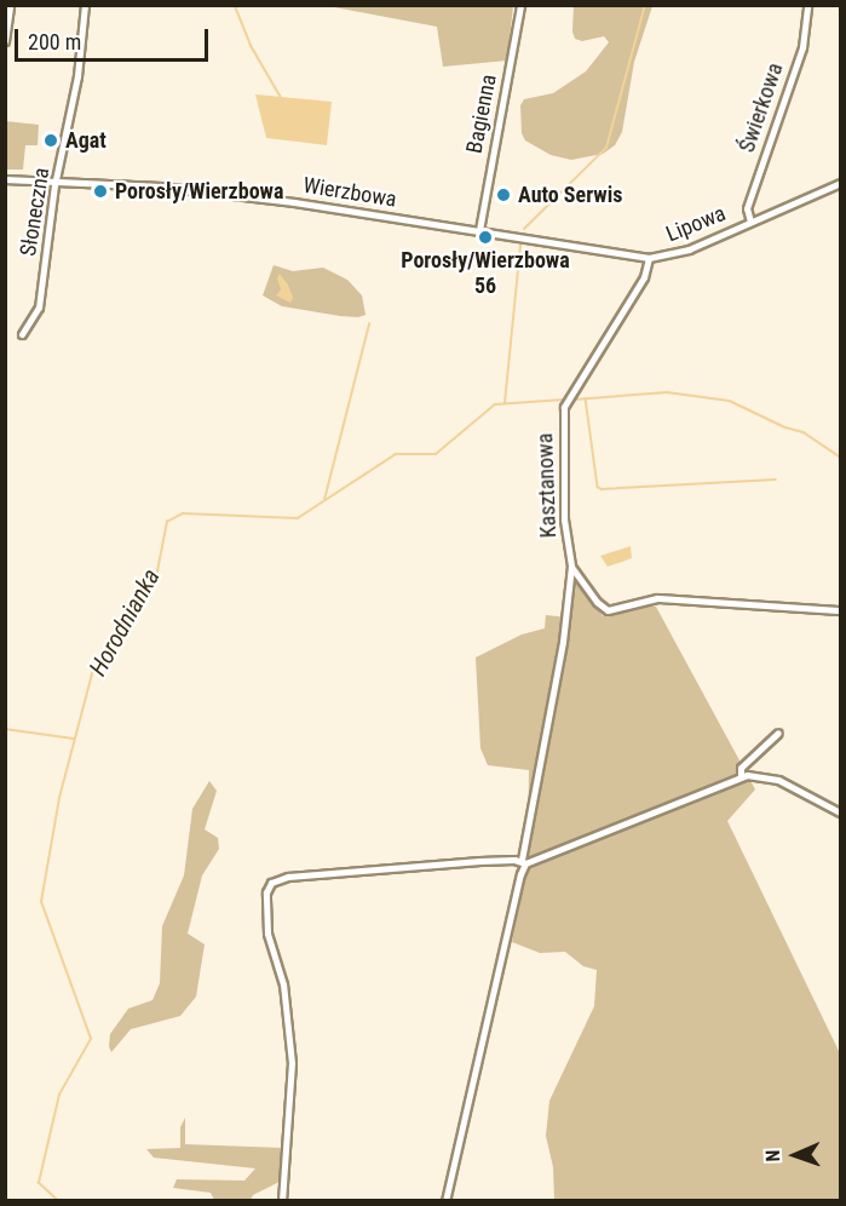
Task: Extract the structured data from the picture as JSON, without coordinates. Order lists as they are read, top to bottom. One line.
{"streets":{"street":["Świerkowa","Bagienna","Wierzbowa","Słoneczna","Lipowa","Kasztanowa"]},"crossings":[["Świerkowa","Lipowa"],["Bagienna","Wierzbowa"],["Wierzbowa","Słoneczna"],["Wierzbowa","Lipowa"],["Lipowa","Kasztanowa"]],"water":["Horodnianka"],"places":["Agat","Porosły/Wierzbowa","Auto Serwis","Porosły/Wierzbowa 56"],"scale_bar":"200 m","north":"left"}
